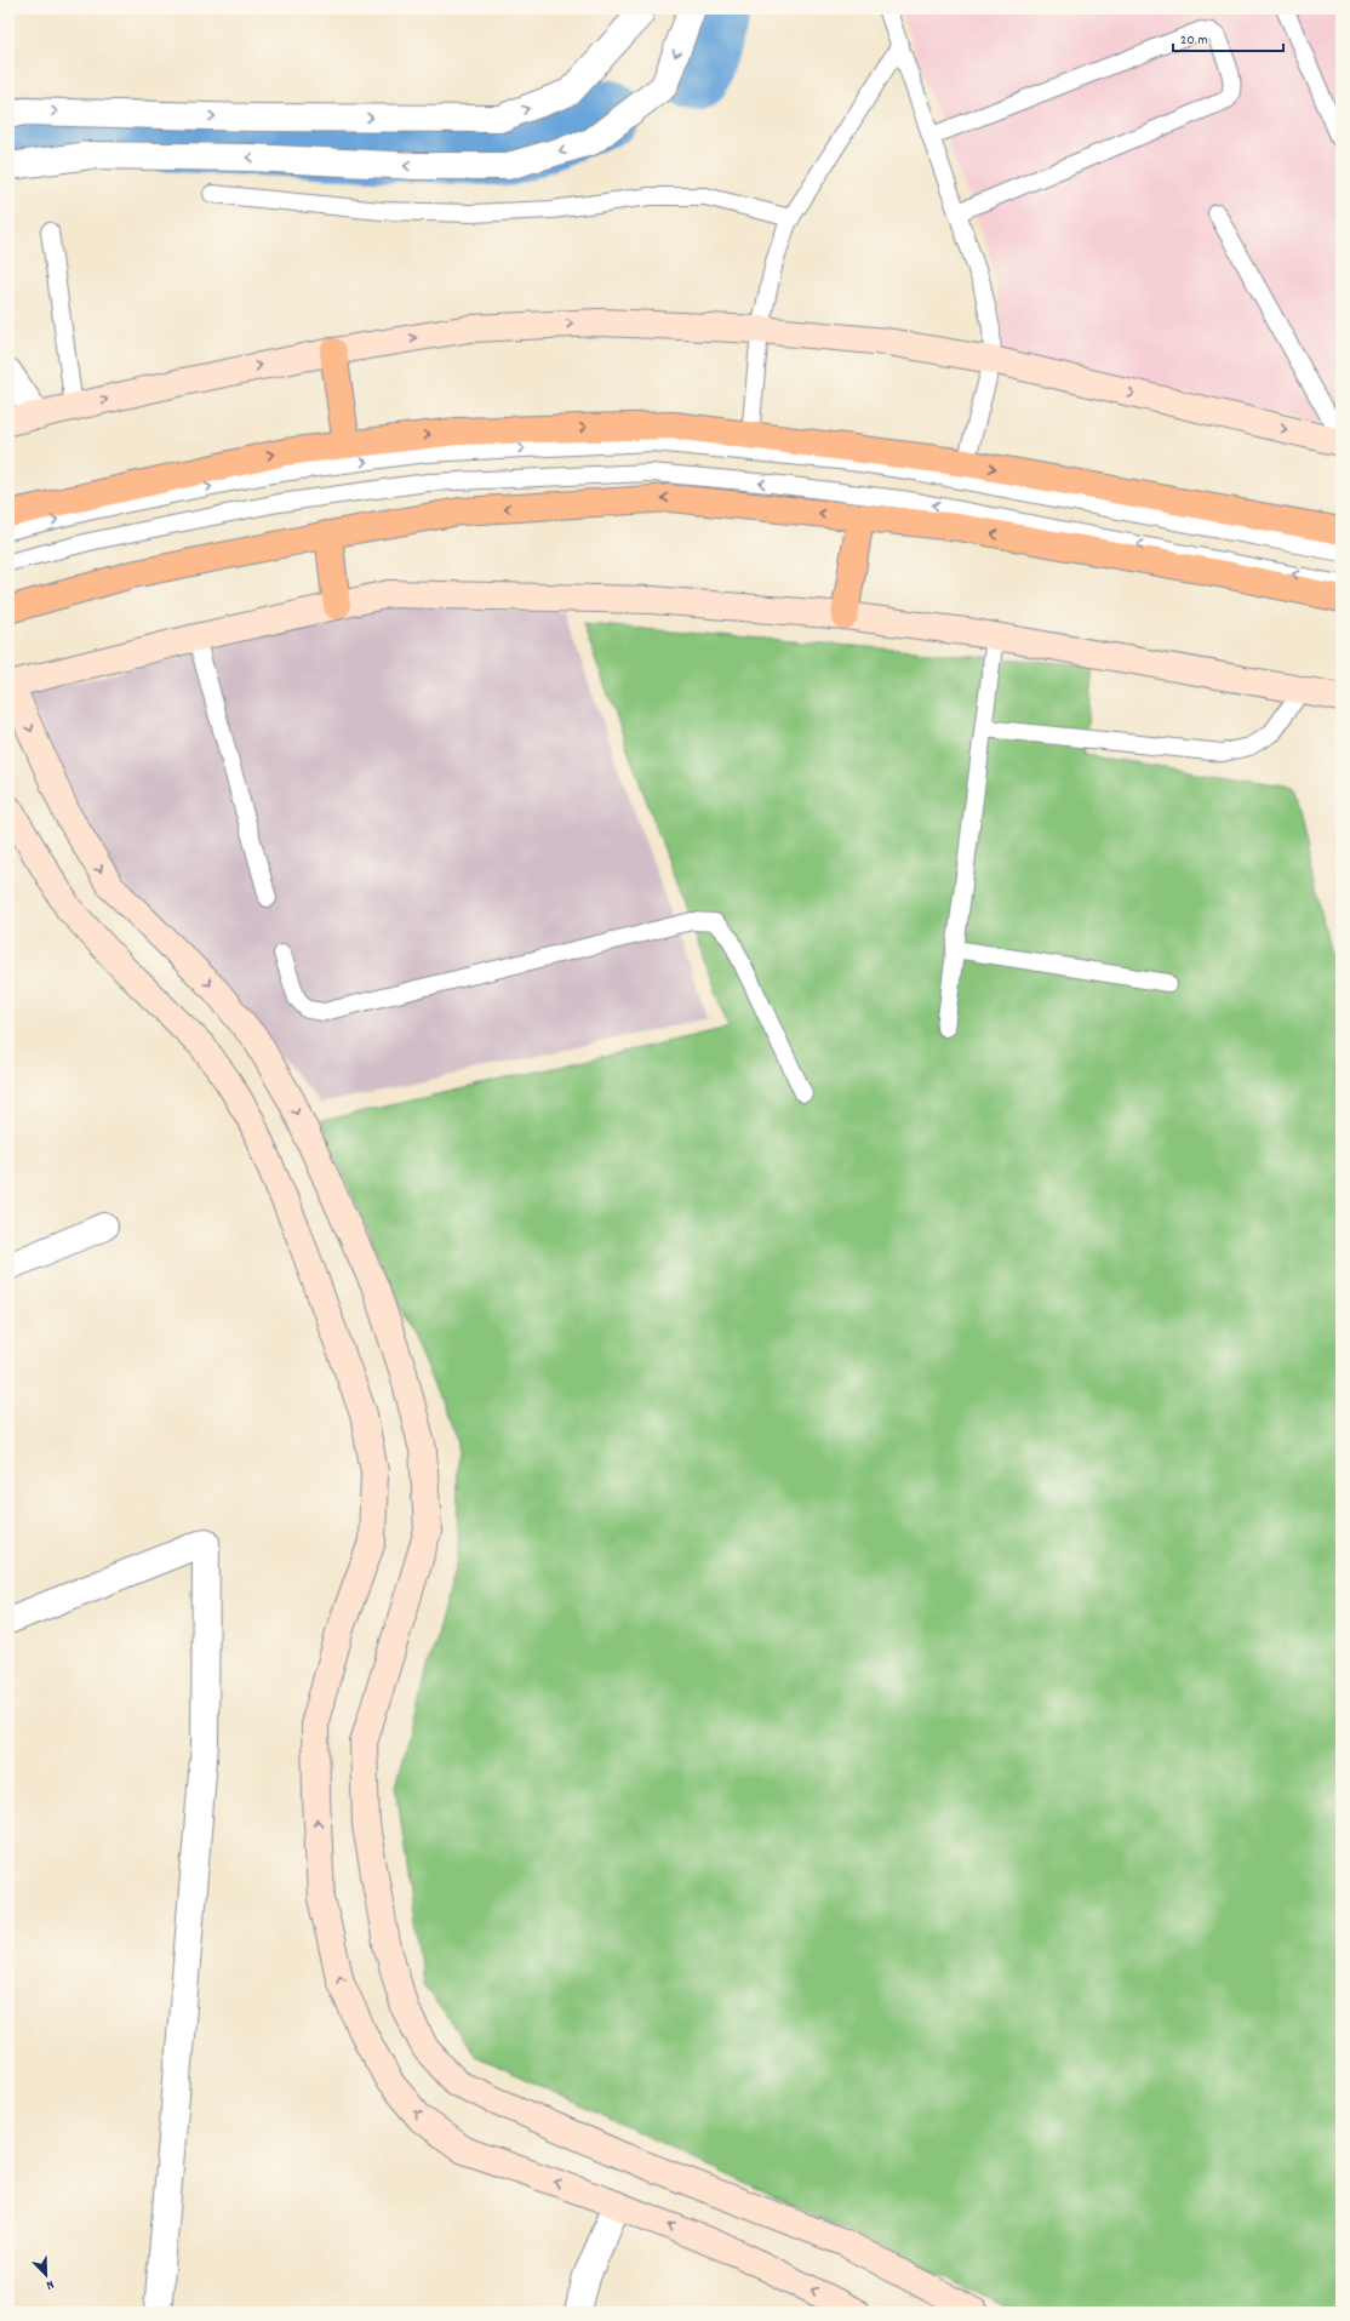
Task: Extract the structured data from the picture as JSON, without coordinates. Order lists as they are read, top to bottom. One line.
{"scale_bar":"20 m","north":"bottom right"}
